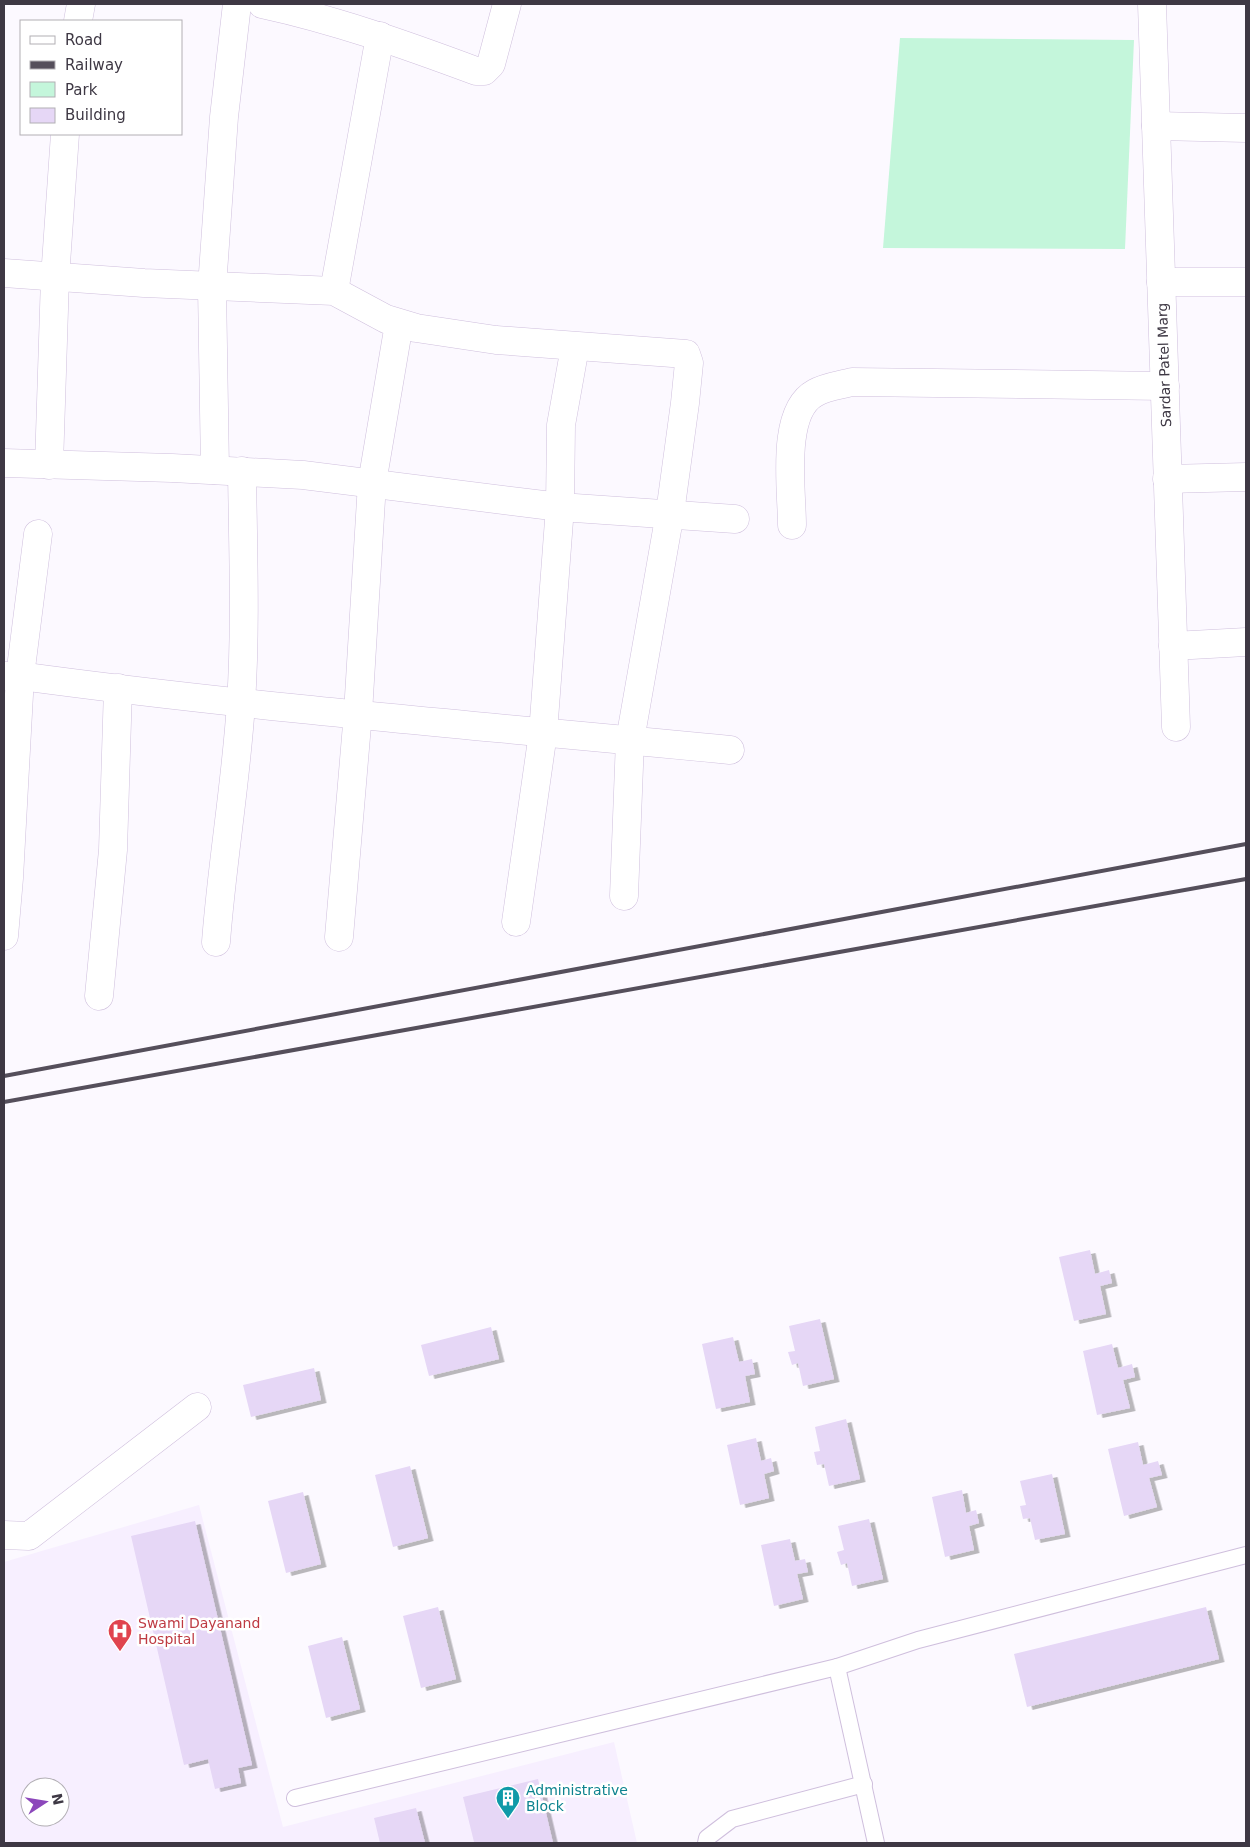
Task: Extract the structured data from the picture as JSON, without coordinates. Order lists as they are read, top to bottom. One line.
{"streets":{"street":["Sardar Patel Marg"]},"places":{"hospital":["Swami Dayanand Hospital"],"building":["Administrative Block"]},"legend":["Road","Railway","Park","Building"],"north":"right"}
